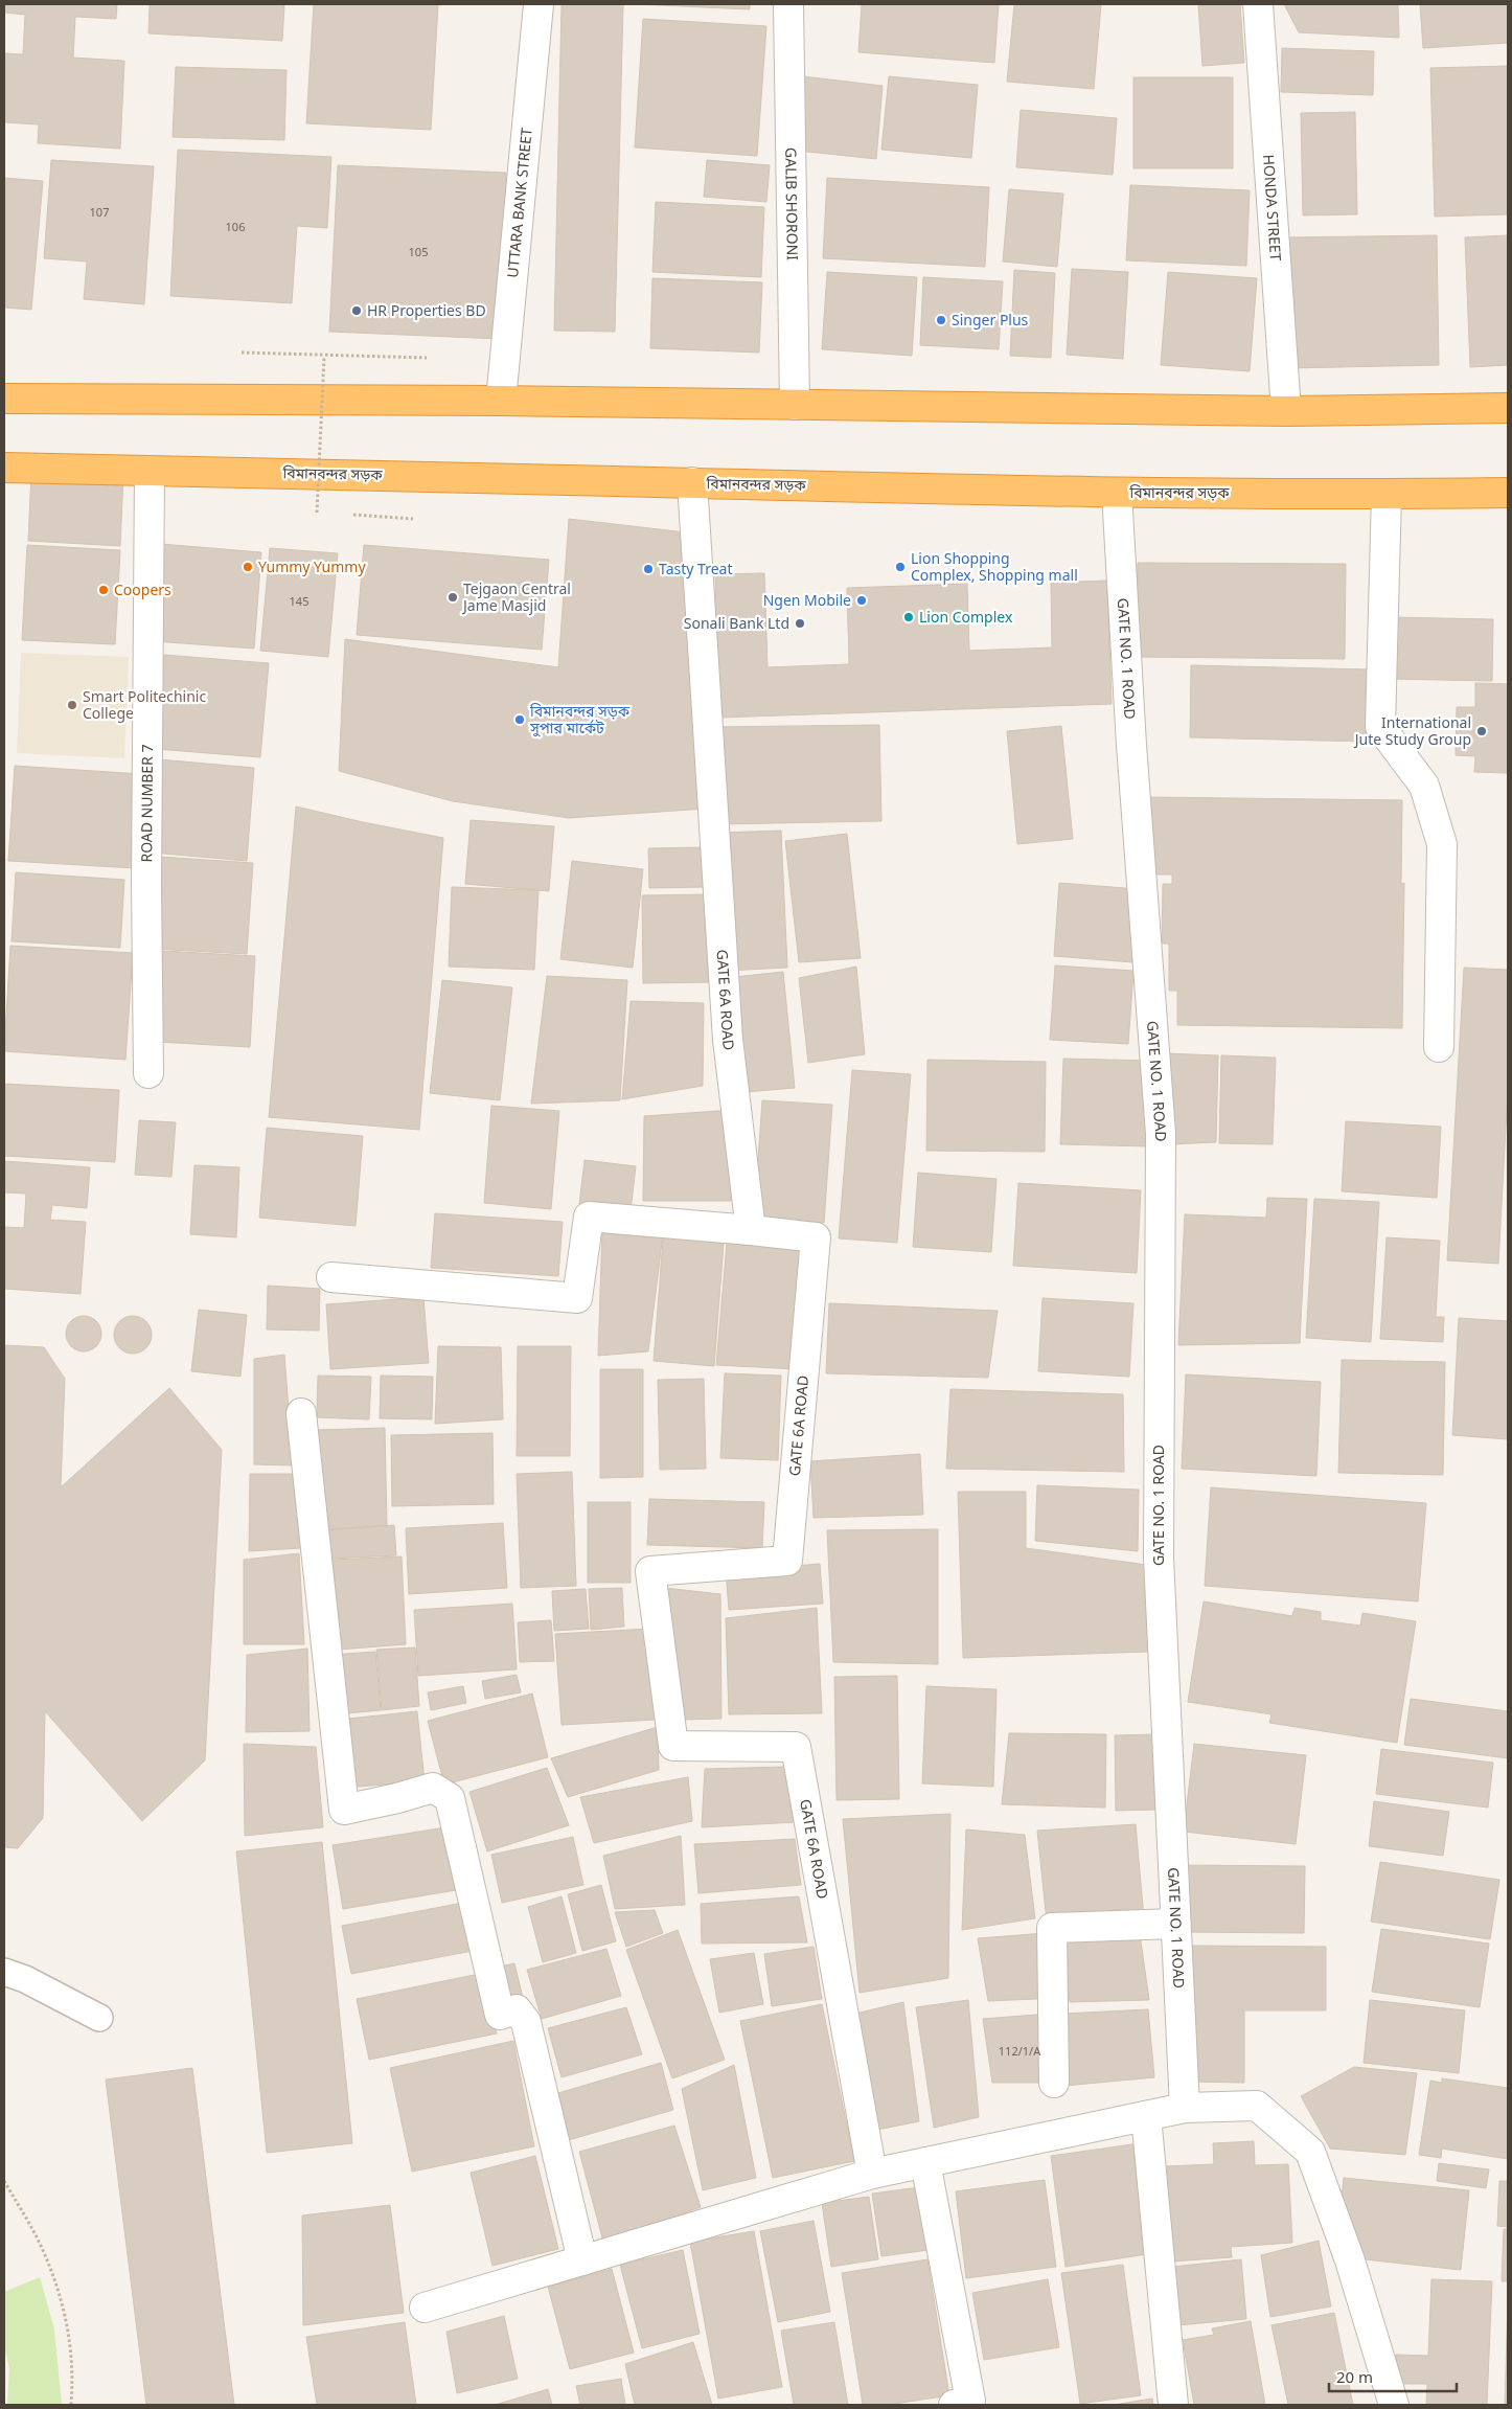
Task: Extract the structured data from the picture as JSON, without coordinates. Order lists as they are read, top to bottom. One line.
{"streets":{"highway":["বিমানবন্দর সড়ক"],"street":["UTTARA BANK STREET","GALIB SHORONI","HONDA STREET","GATE NO. 1 ROAD","ROAD NUMBER 7","GATE 6A ROAD"]},"crossings":[["বিমানবন্দর সড়ক","GATE NO. 1 ROAD"],["বিমানবন্দর সড়ক","ROAD NUMBER 7"],["বিমানবন্দর সড়ক","GATE 6A ROAD"]],"places":["HR Properties BD","Singer Plus","Yummy Yummy","Lion Shopping Complex, Shopping mall","Tasty Treat","Coopers","Tejgaon Central Jame Masjid","Ngen Mobile","Lion Complex","Sonali Bank Ltd","Smart Politechinic College","বিমানবন্দর সড়ক সুপার মার্কেট","International Jute Study Group"],"house_numbers":["107","106","105","145","112/1/A"],"scale_bar":"20 m"}
